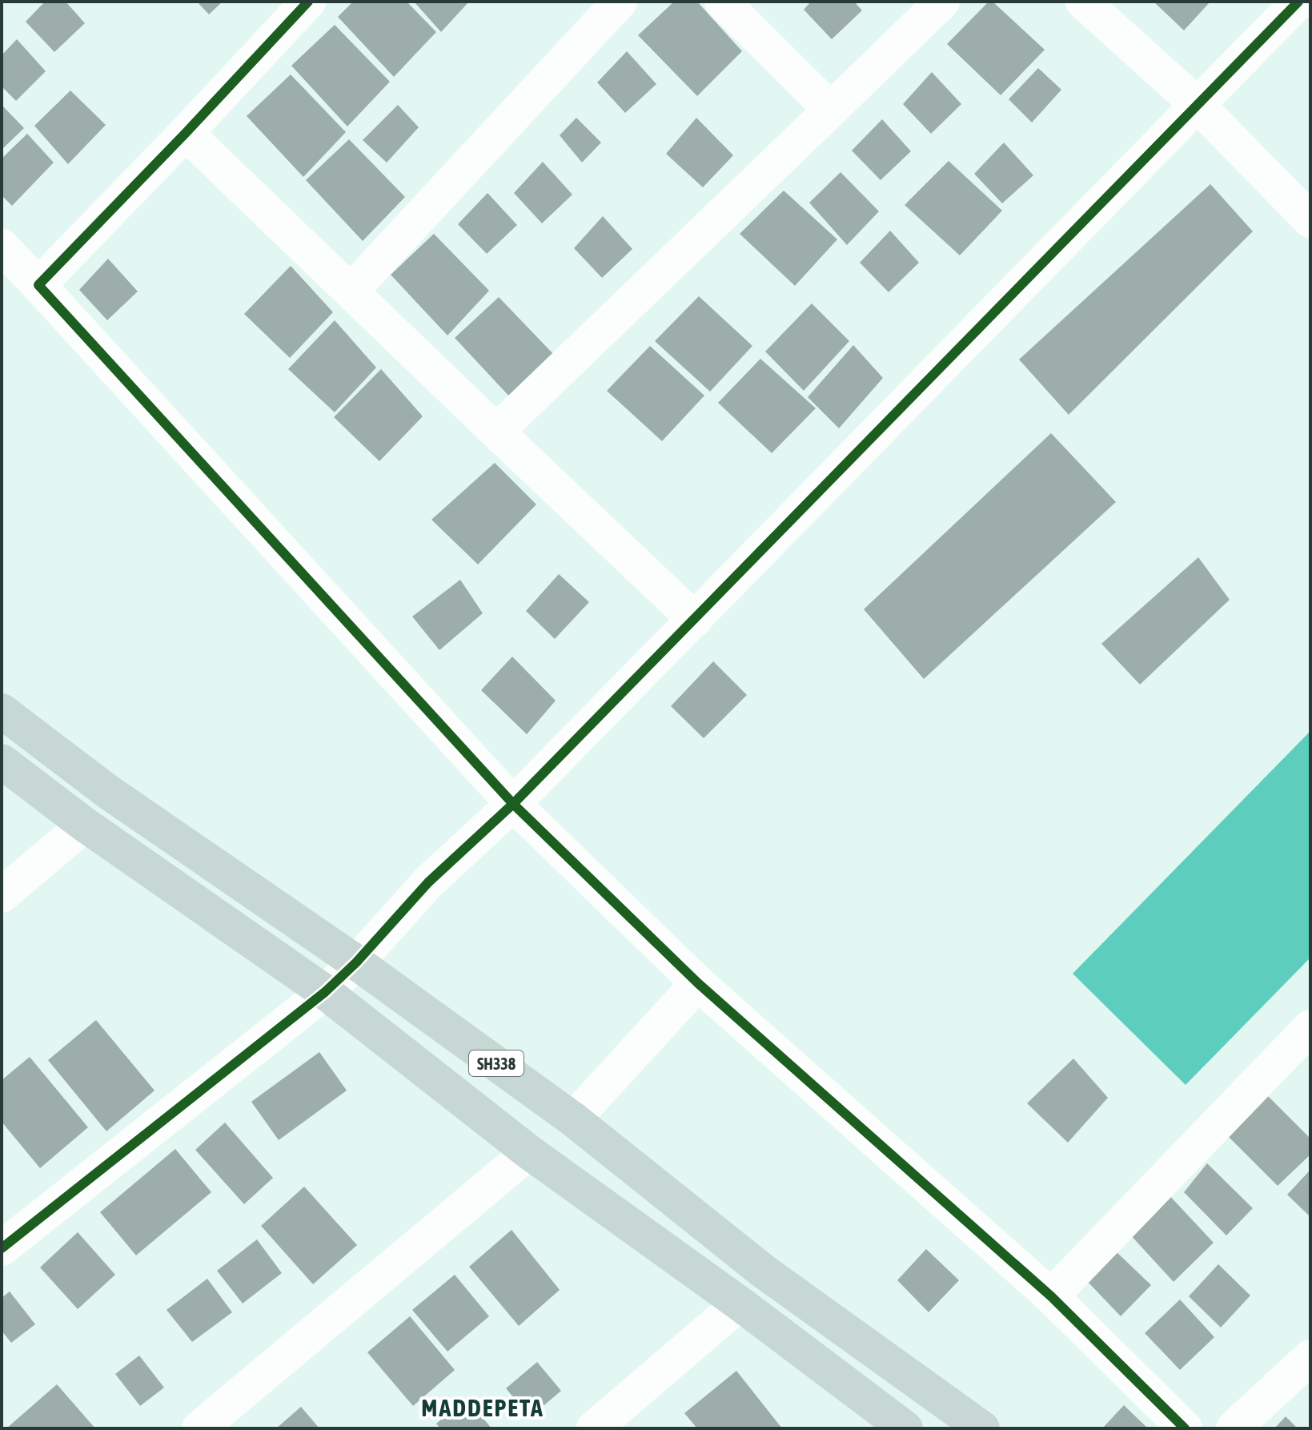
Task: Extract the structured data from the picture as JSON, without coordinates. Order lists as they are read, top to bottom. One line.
{"streets":{"main road":["SH338"]},"districts":["MADDEPETA"]}
